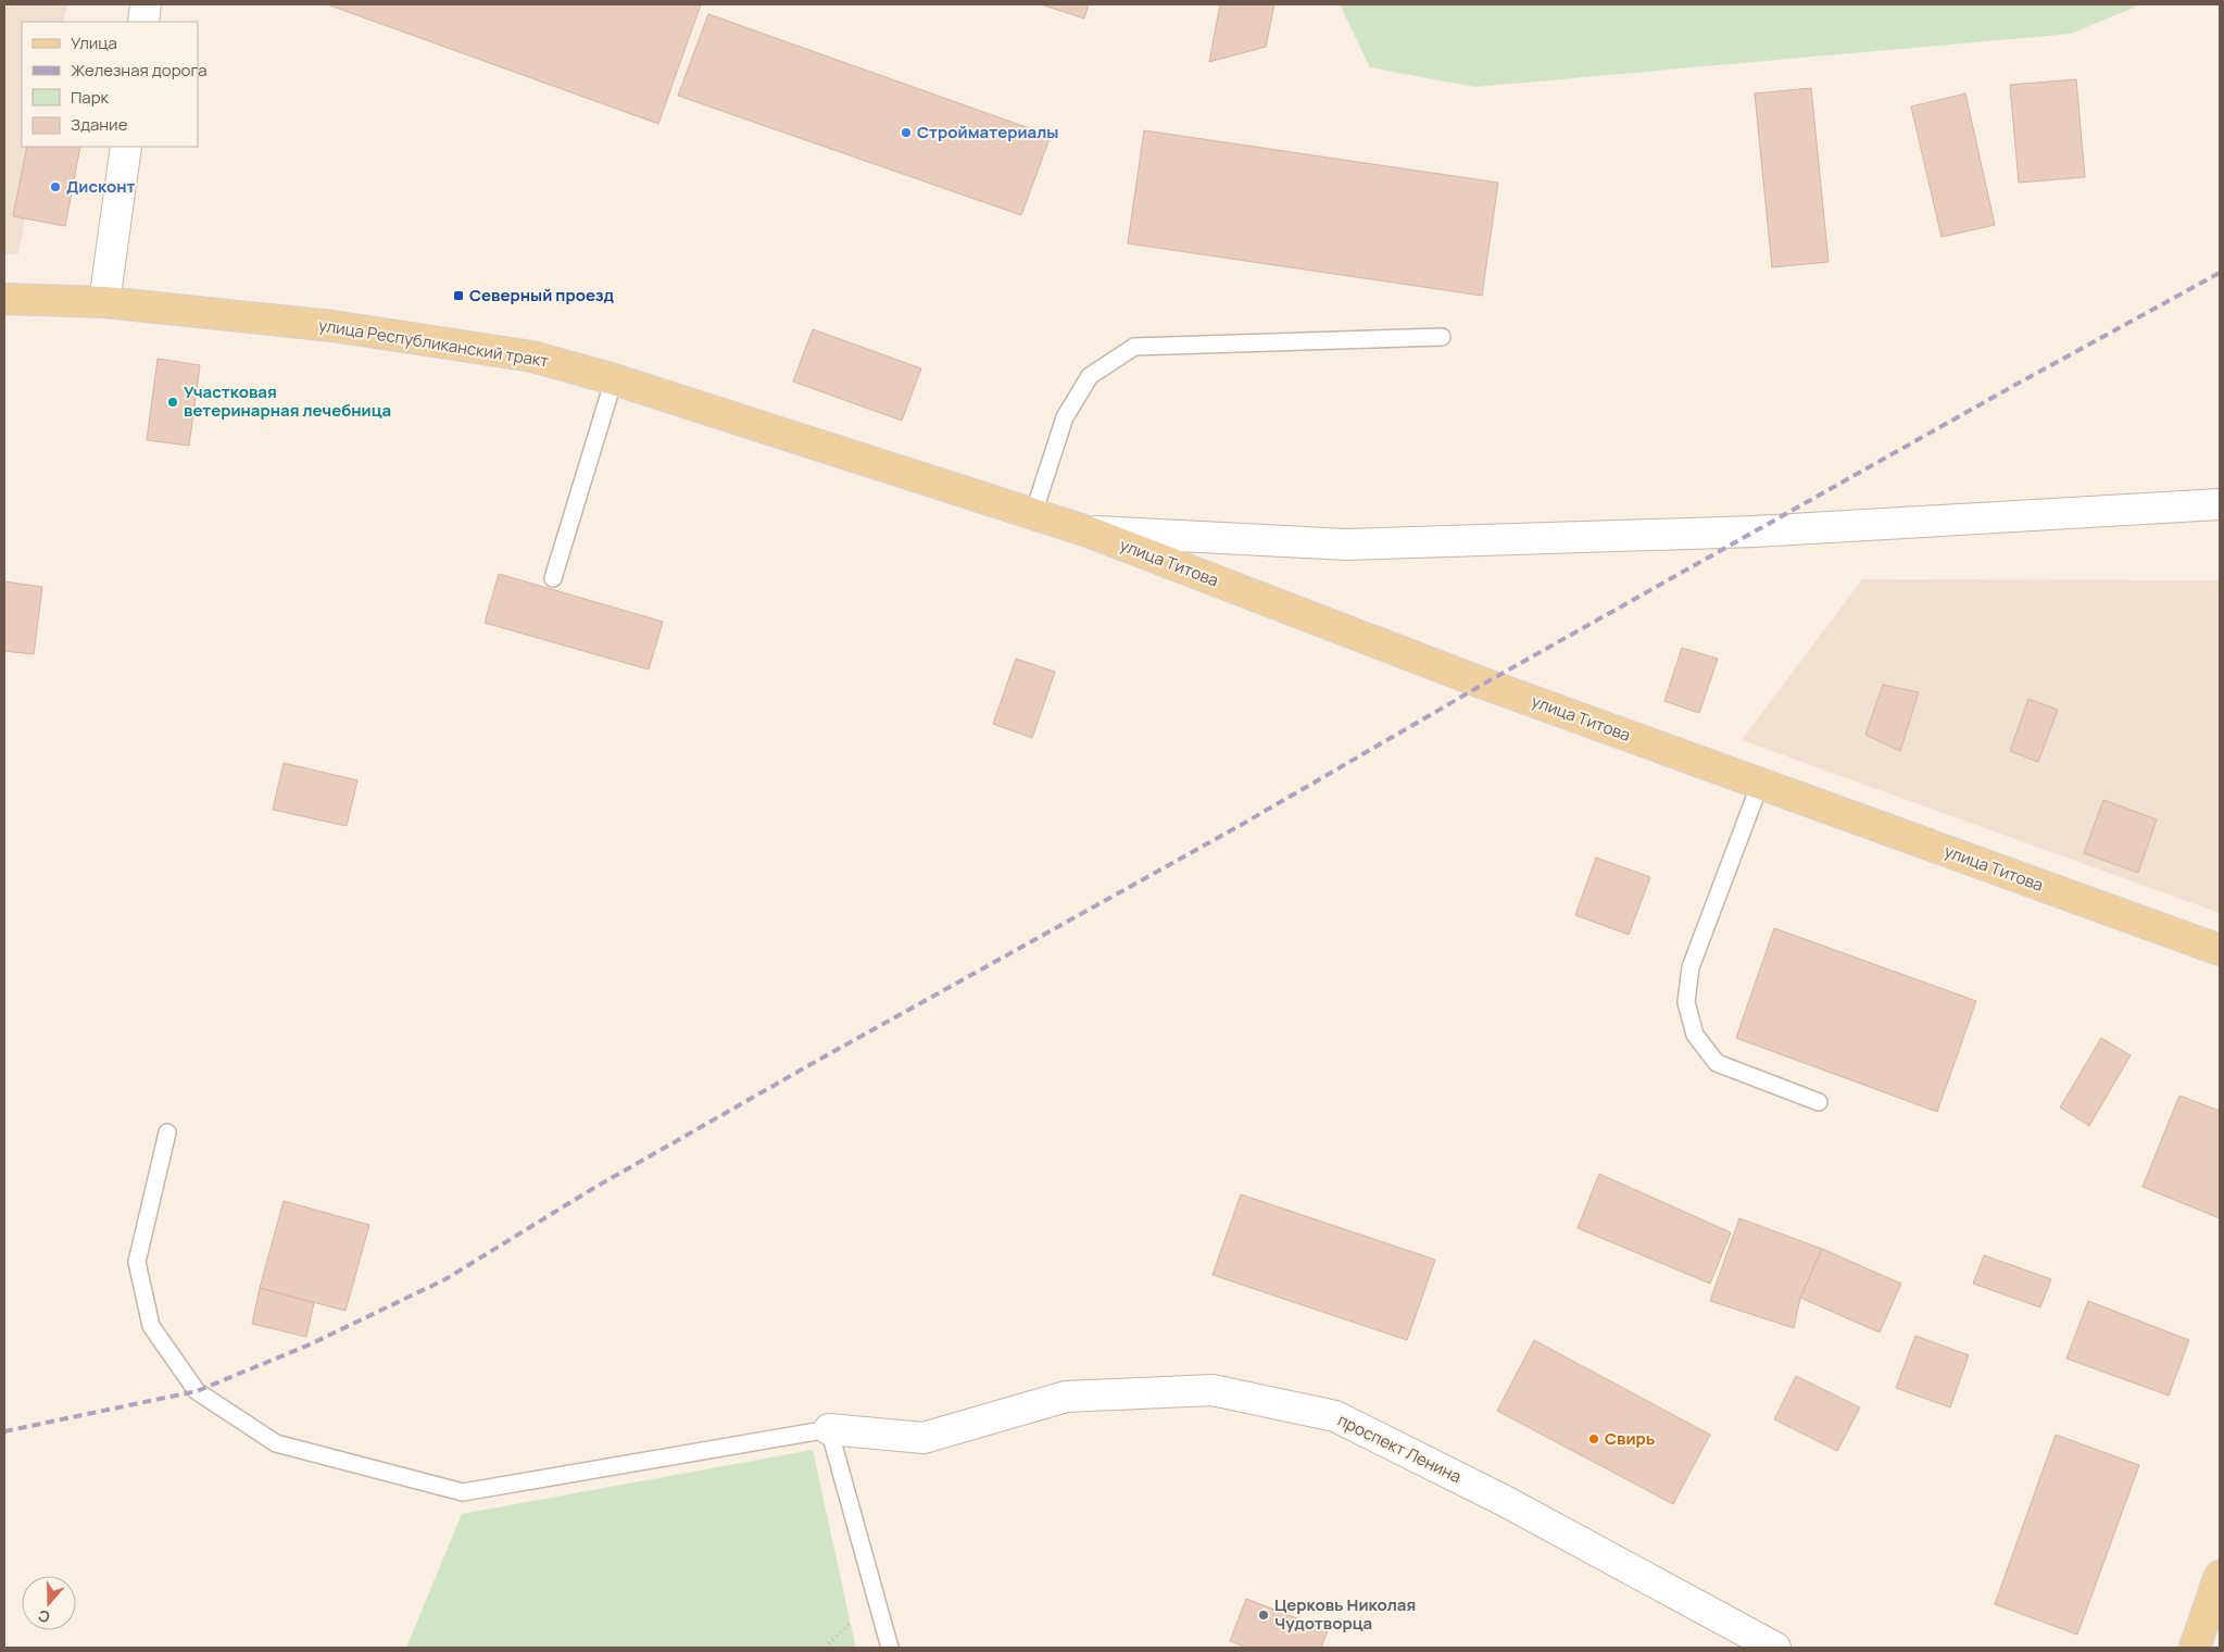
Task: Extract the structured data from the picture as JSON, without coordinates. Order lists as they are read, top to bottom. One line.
{"streets":{"main road":["улица Республиканский тракт","улица Титова"],"street":["проспект Ленина"]},"crossings":[["улица Республиканский тракт","улица Титова"]],"places":{"other":["Стройматериалы","Дисконт","Участковая ветеринарная лечебница","Свирь","Церковь Николая Чудотворца"],"transit":["Северный проезд"]},"legend":["Улица","Железная дорога","Парк","Здание"],"north":"bottom"}
